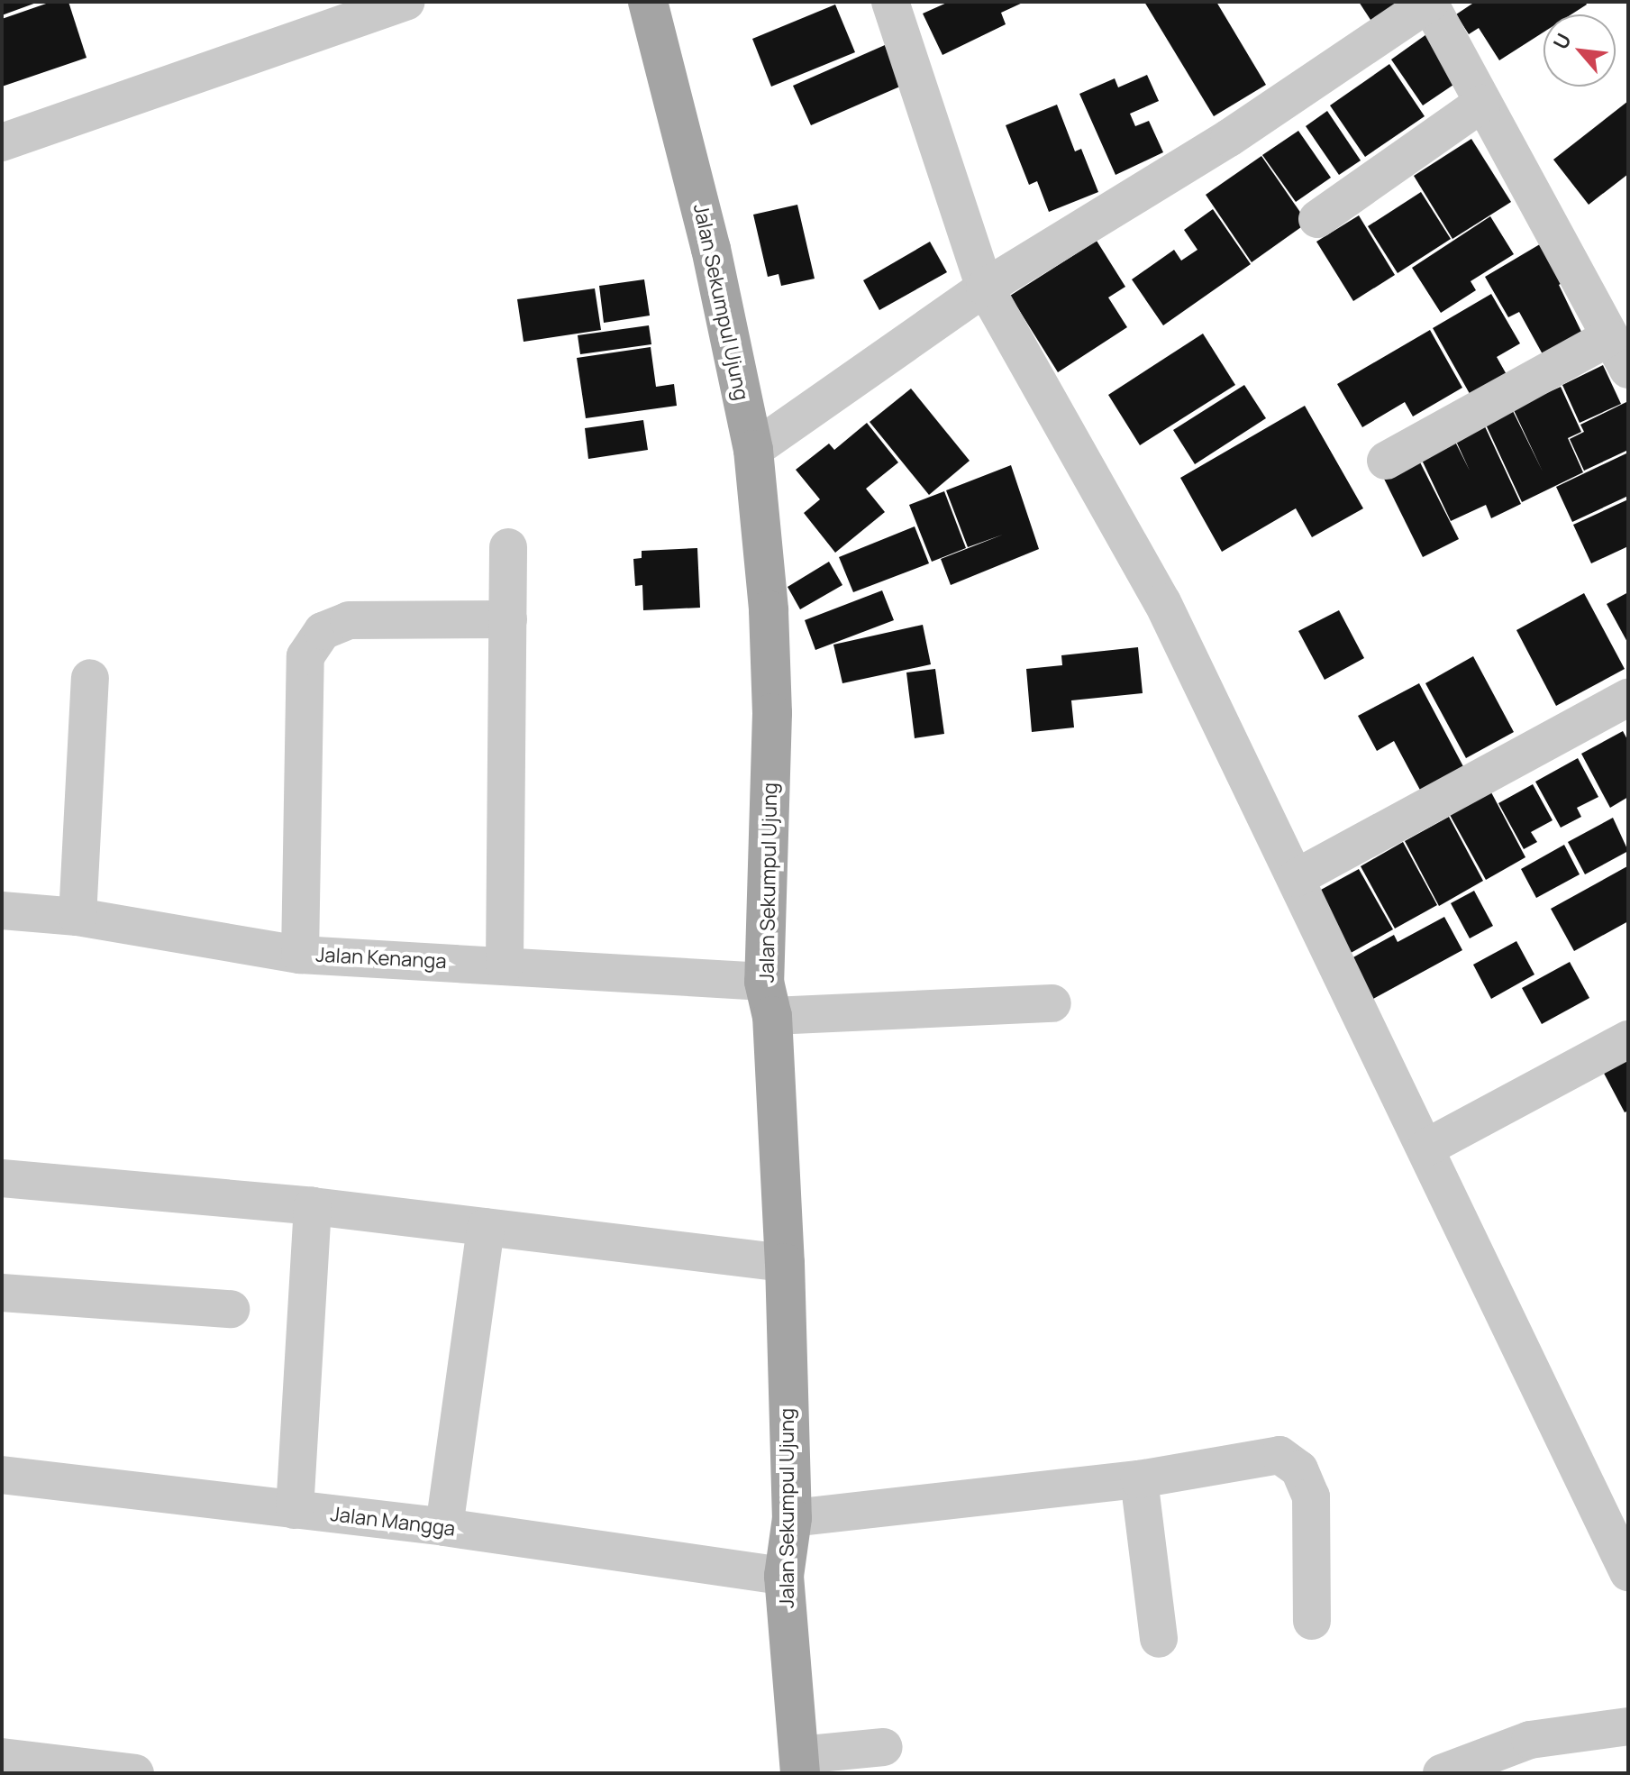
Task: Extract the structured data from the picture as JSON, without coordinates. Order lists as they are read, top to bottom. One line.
{"streets":{"main road":["Jalan Sekumpul Ujung"],"street":["Jalan Kenanga","Jalan Mangga"]},"crossings":[["Jalan Sekumpul Ujung","Jalan Kenanga"],["Jalan Sekumpul Ujung","Jalan Mangga"]],"north":"top left"}
